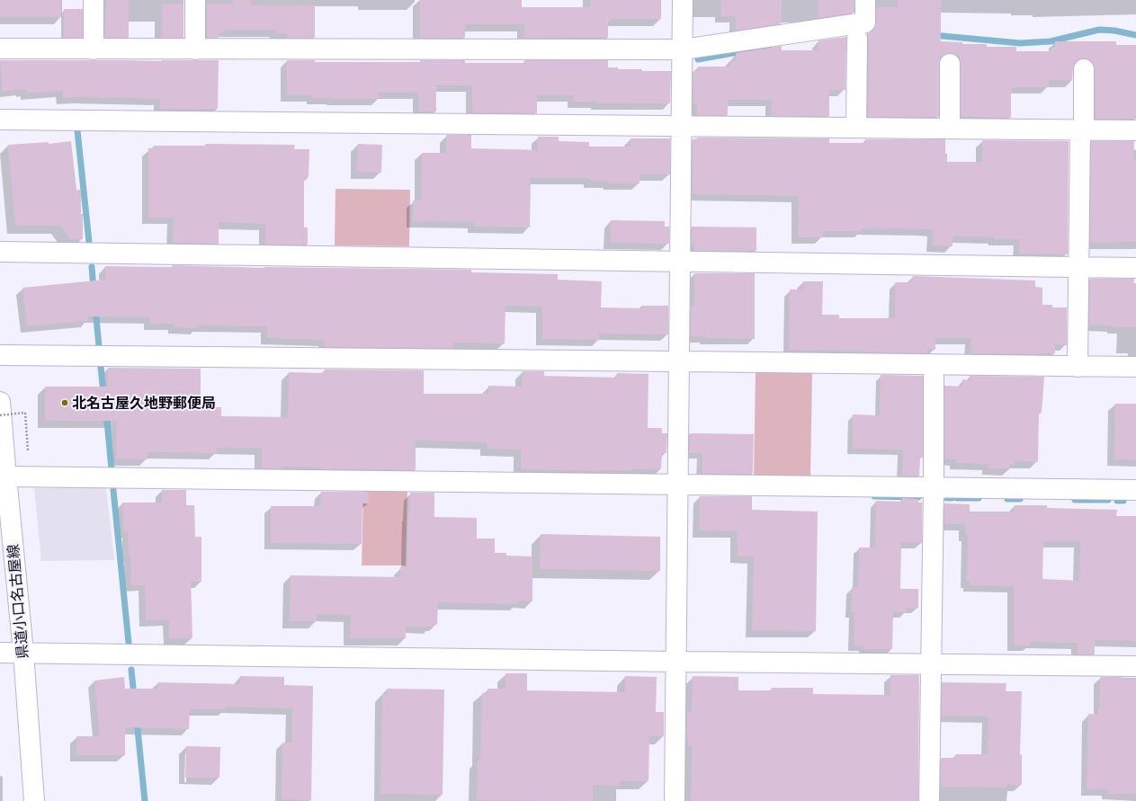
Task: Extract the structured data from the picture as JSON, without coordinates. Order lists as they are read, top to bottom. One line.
{"streets":{"street":["県道小口名古屋線"]},"places":["北名古屋久地野郵便局"]}
